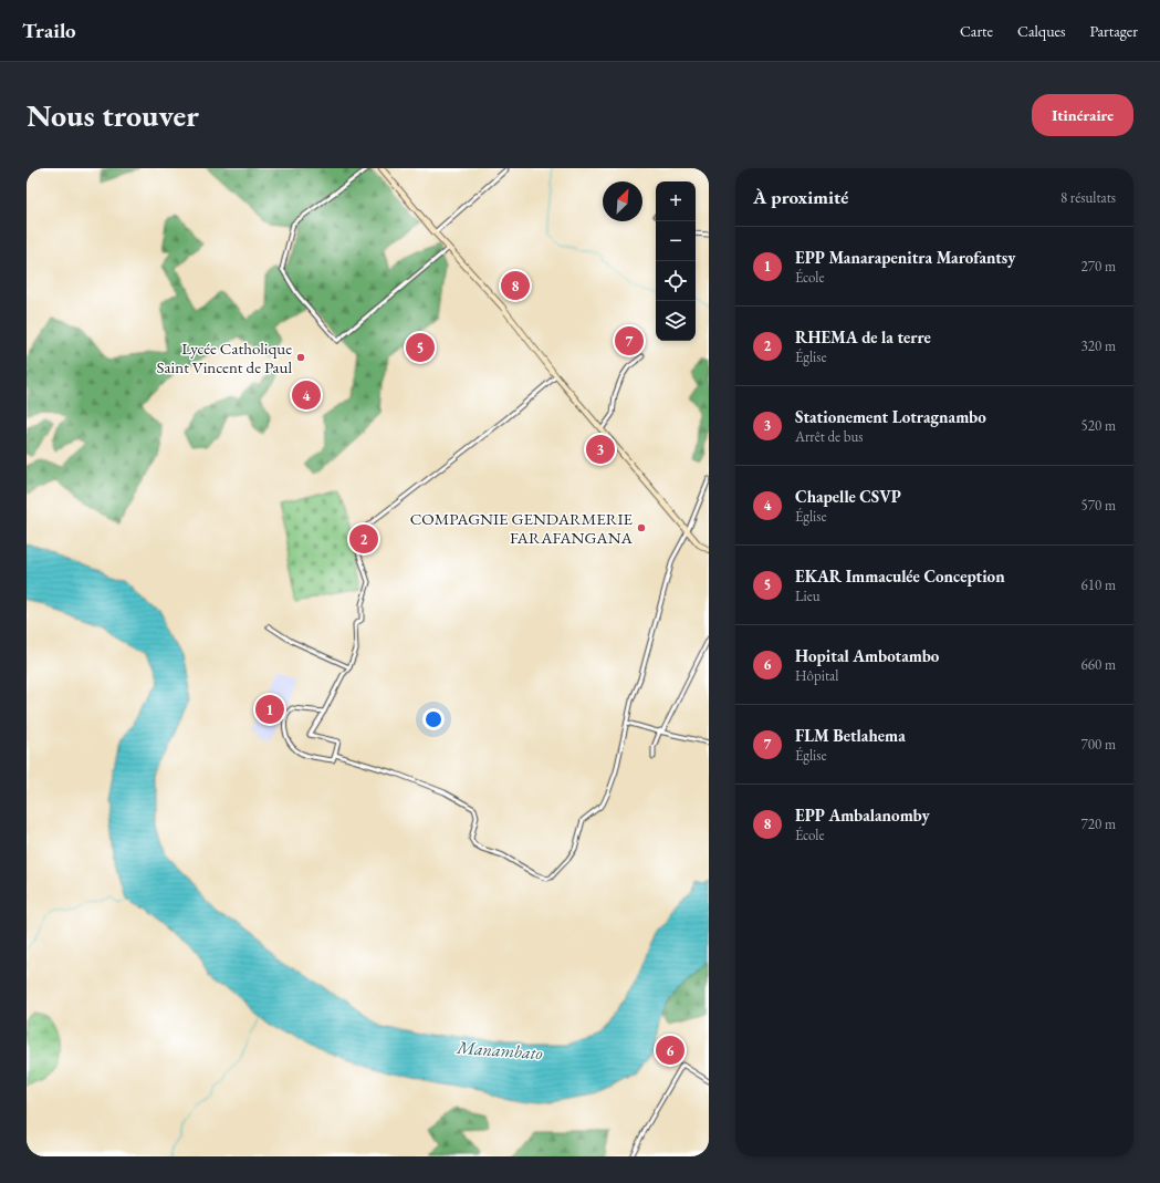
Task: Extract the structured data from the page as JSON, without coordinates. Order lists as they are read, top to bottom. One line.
{"water":["Manambato"],"places":["Lycée Catholique Saint Vincent de Paul","COMPAGNIE GENDARMERIE FARAFANGANA"],"north":"top right","page":{"header":"Trailo","nav":["Carte","Calques","Partager"],"buttons":"Itinéraire","title":"Nous trouver","heading":["À proximité","8 résultats"],"map_buttons":["+","−"],"list":[{"mark":"1","name":"EPP Manarapenitra Marofantsy","note":"École","value":"270 m"},{"mark":"2","name":"RHEMA de la terre","note":"Église","value":"320 m"},{"mark":"3","name":"Stationement Lotragnambo","note":"Arrêt de bus","value":"520 m"},{"mark":"4","name":"Chapelle CSVP","note":"Église","value":"570 m"},{"mark":"5","name":"EKAR Immaculée Conception","note":"Lieu","value":"610 m"},{"mark":"6","name":"Hopital Ambotambo","note":"Hôpital","value":"660 m"},{"mark":"7","name":"FLM Betlahema","note":"Église","value":"700 m"},{"mark":"8","name":"EPP Ambalanomby","note":"École","value":"720 m"}],"pins":["8","7","5","4","3","2","1","6"]}}
